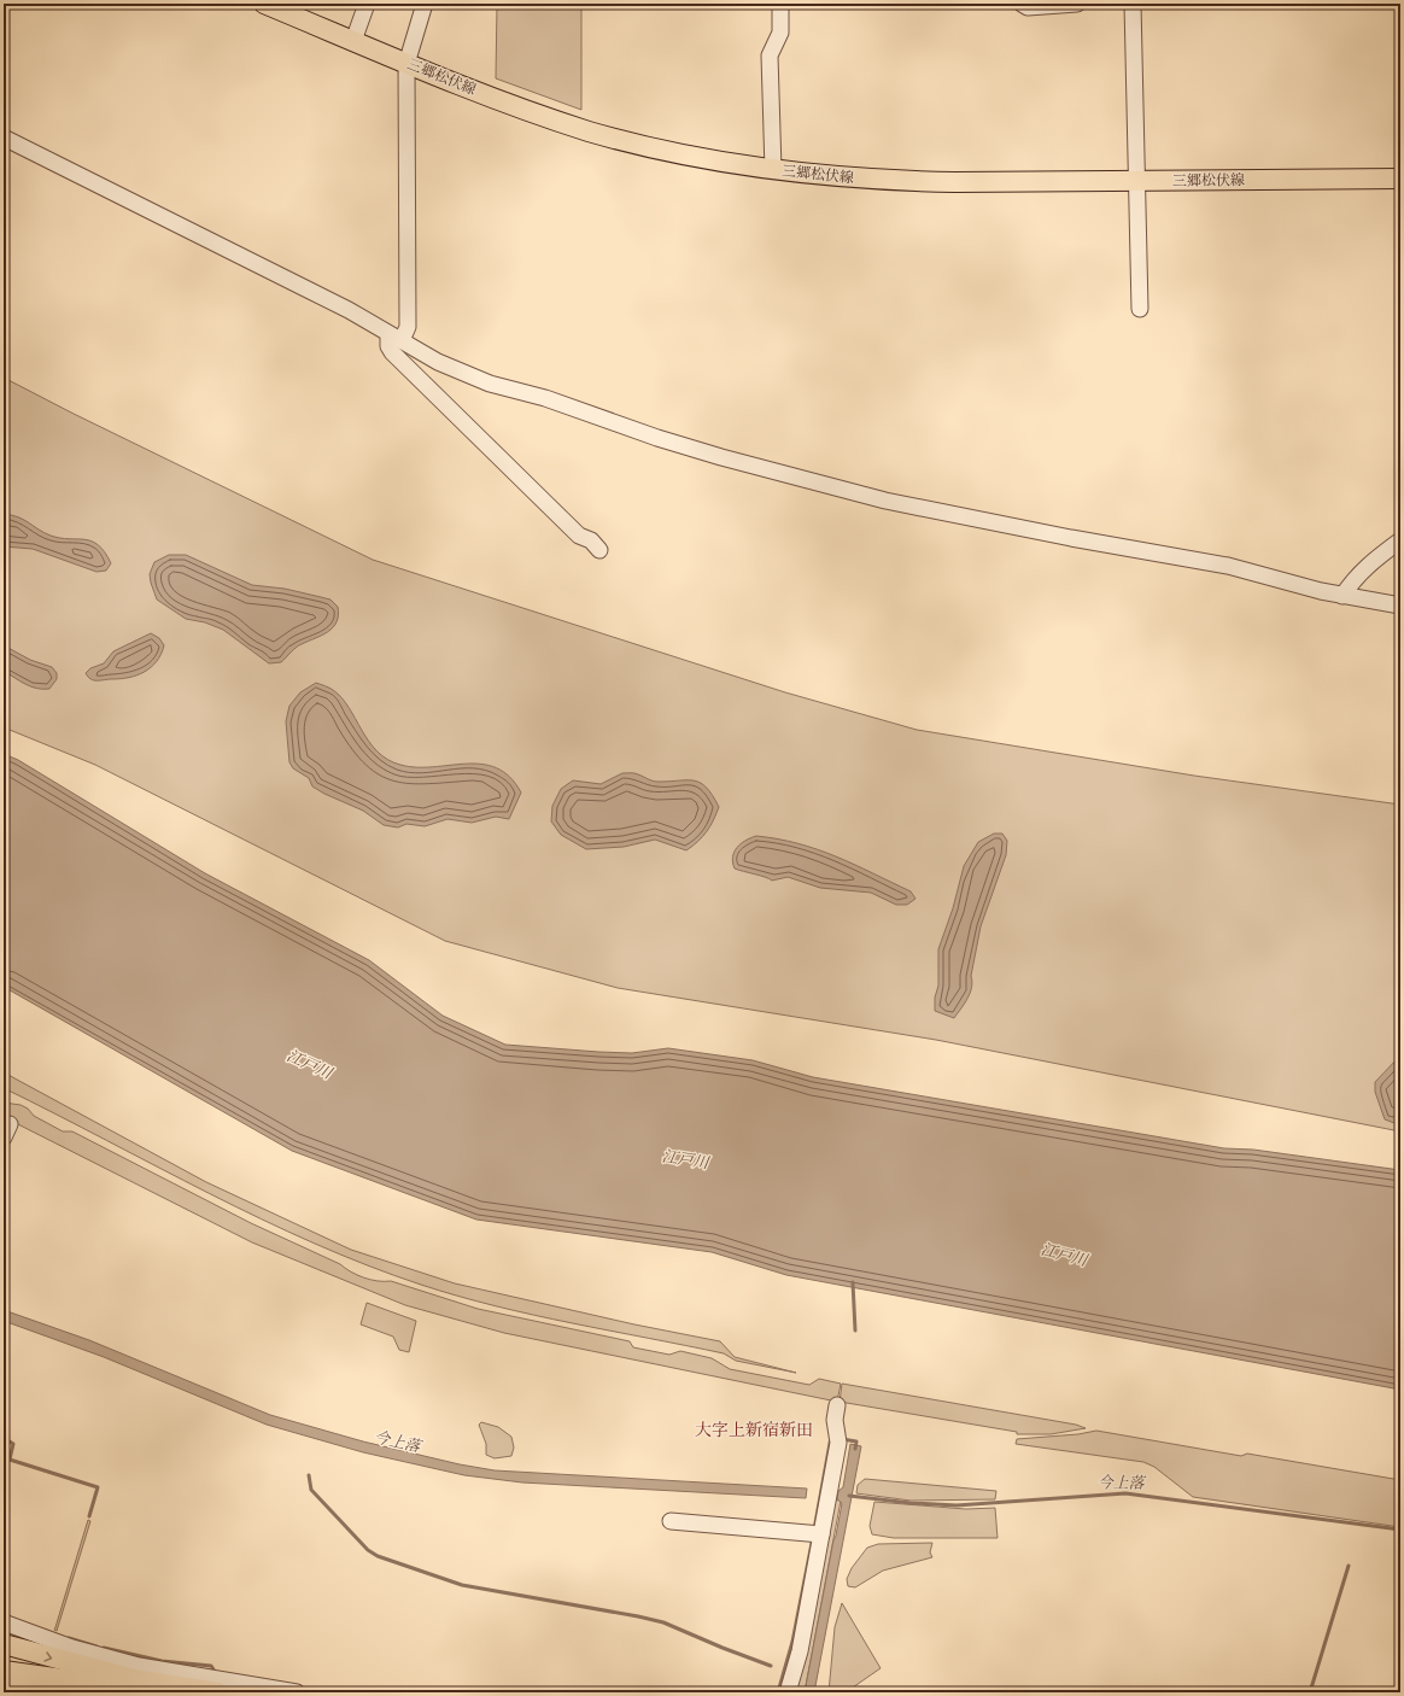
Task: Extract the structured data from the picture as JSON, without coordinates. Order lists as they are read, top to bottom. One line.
{"streets":{"main road":["三郷松伏線"]},"districts":["大字上新宿新田"],"water":["江戸川","今上落"]}
